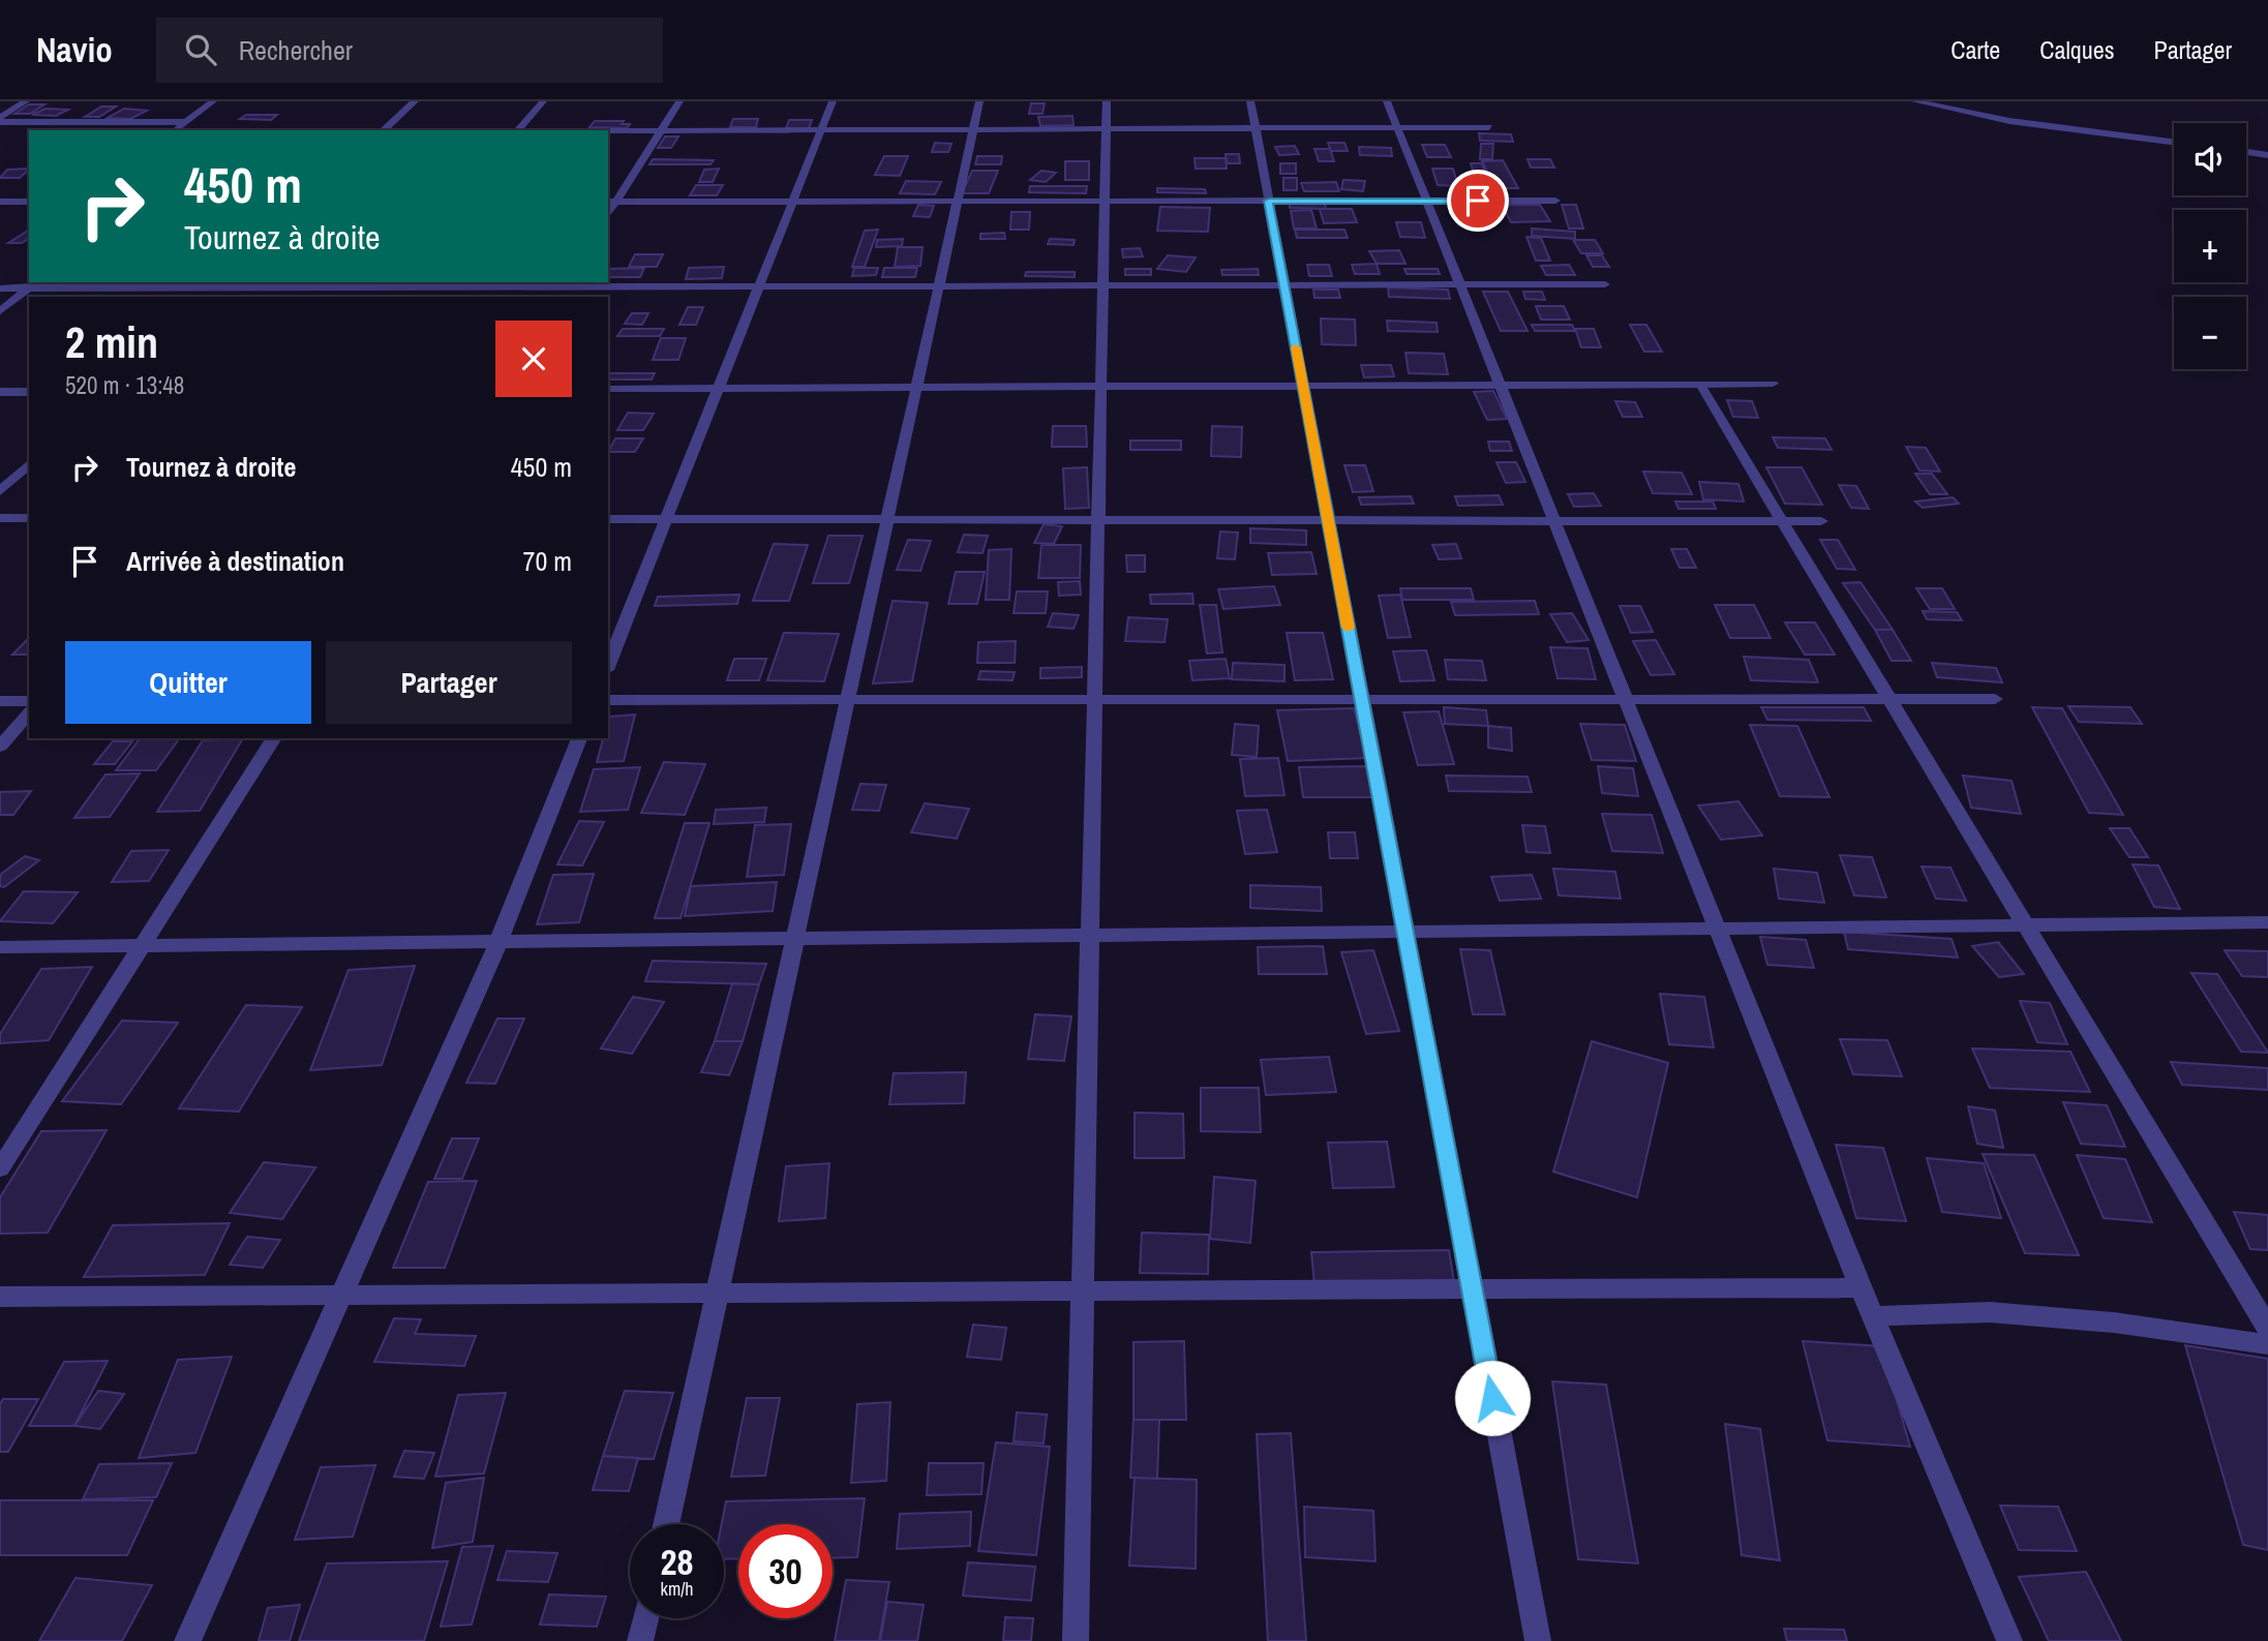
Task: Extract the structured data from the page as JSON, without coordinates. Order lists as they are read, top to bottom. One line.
{"page":{"header":"Navio","search":"Rechercher","nav":["Carte","Calques","Partager"],"map_buttons":["+","−"],"turn":["450 m","Tournez à droite"],"heading":["2 min","520 m · 13:48"],"list":[{"name":"Tournez à droite","value":"450 m"},{"name":"Arrivée à destination","value":"70 m"}],"buttons":["Quitter","Partager"],"speed":"28 km/h","limit":"30"}}
